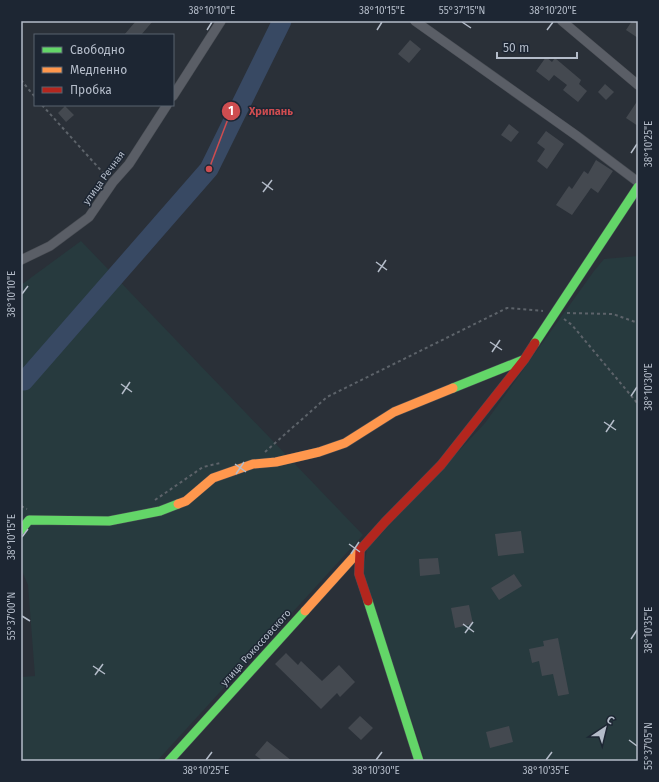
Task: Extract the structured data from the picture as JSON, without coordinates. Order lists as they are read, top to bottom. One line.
{"streets":{"street":["улица Речная","улица Рокоссовского"]},"places":["Хрипань"],"legend":["Свободно","Медленно","Пробка"],"scale_bar":"50 m","north":"top right","coordinates":["38°10'10\"E","38°10'15\"E","55°37'15\"N","38°10'20\"E","38°10'25\"E","38°10'30\"E","55°37'00\"N","38°10'35\"E","55°37'05\"N"]}
